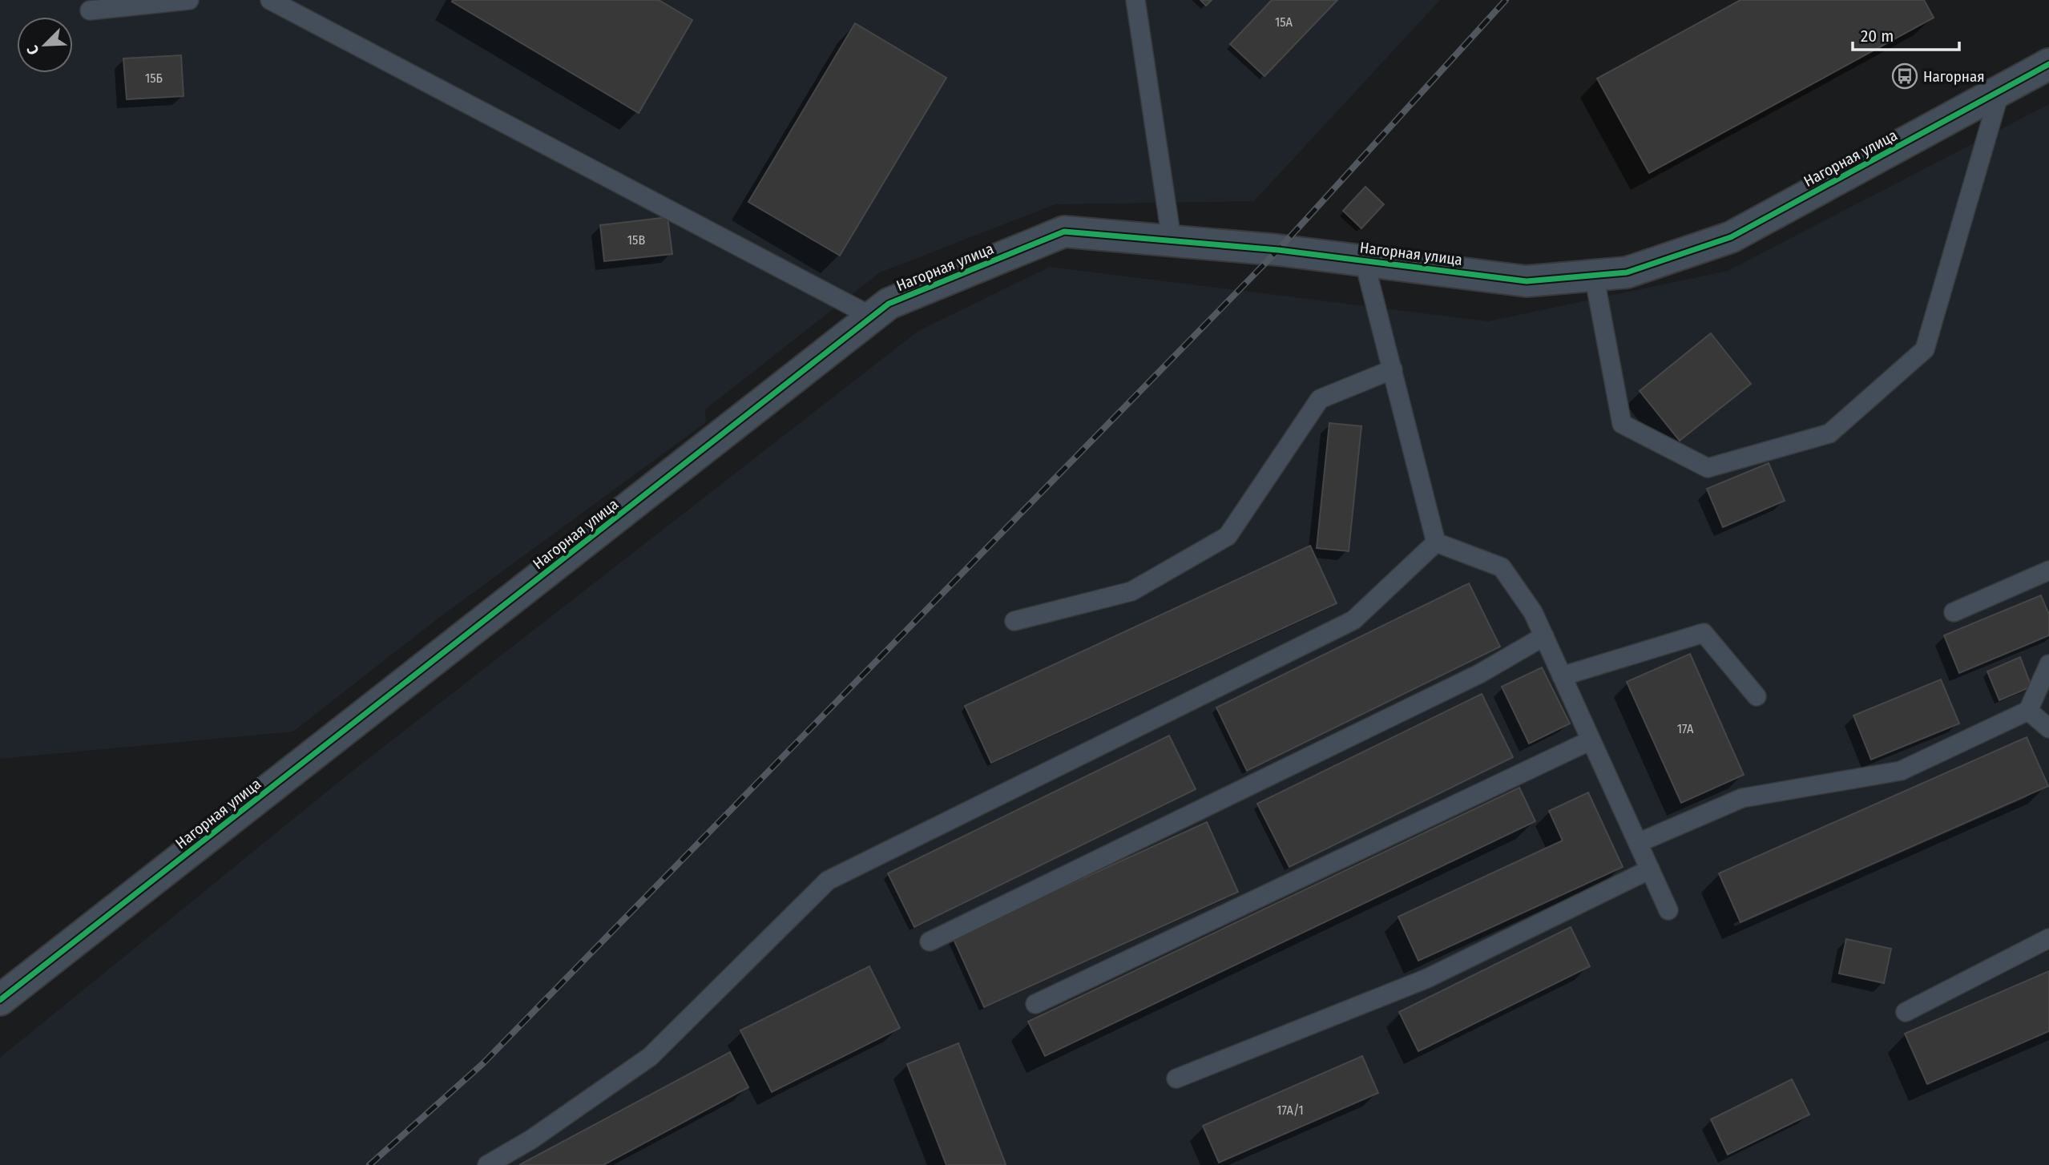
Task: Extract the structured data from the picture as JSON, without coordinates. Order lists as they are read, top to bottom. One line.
{"streets":{"street":["Нагорная улица"]},"places":{"bus stop":["Нагорная"]},"house_numbers":["15А","15Б","15В","17А","17А/1"],"scale_bar":"20 m","north":"bottom left"}
